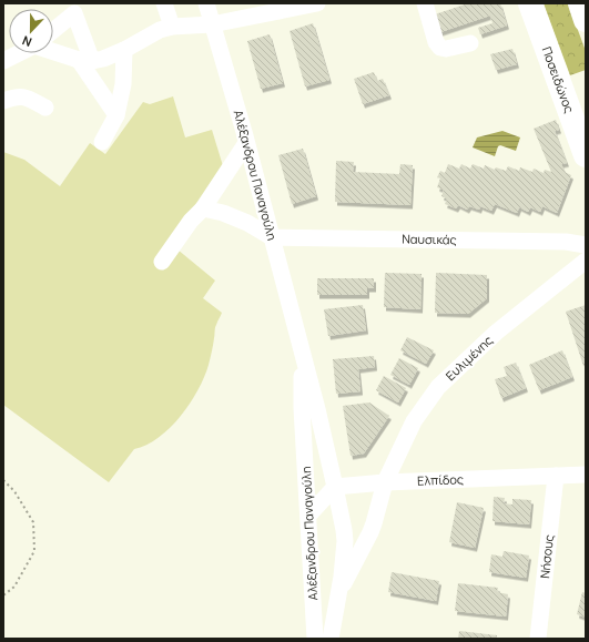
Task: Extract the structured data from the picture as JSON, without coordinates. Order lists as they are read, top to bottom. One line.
{"streets":{"highway":["Ποσειδώνος"],"street":["Αλέξανδρου Παναγούλη","Ναυσικάς","Ευλιμένης","Ελπίδος","Νήσους"]},"crossings":[["Αλέξανδρου Παναγούλη","Ναυσικάς"],["Αλέξανδρου Παναγούλη","Ευλιμένης"],["Αλέξανδρου Παναγούλη","Ελπίδος"],["Ευλιμένης","Ελπίδος"],["Ελπίδος","Νήσους"]],"north":"bottom"}
